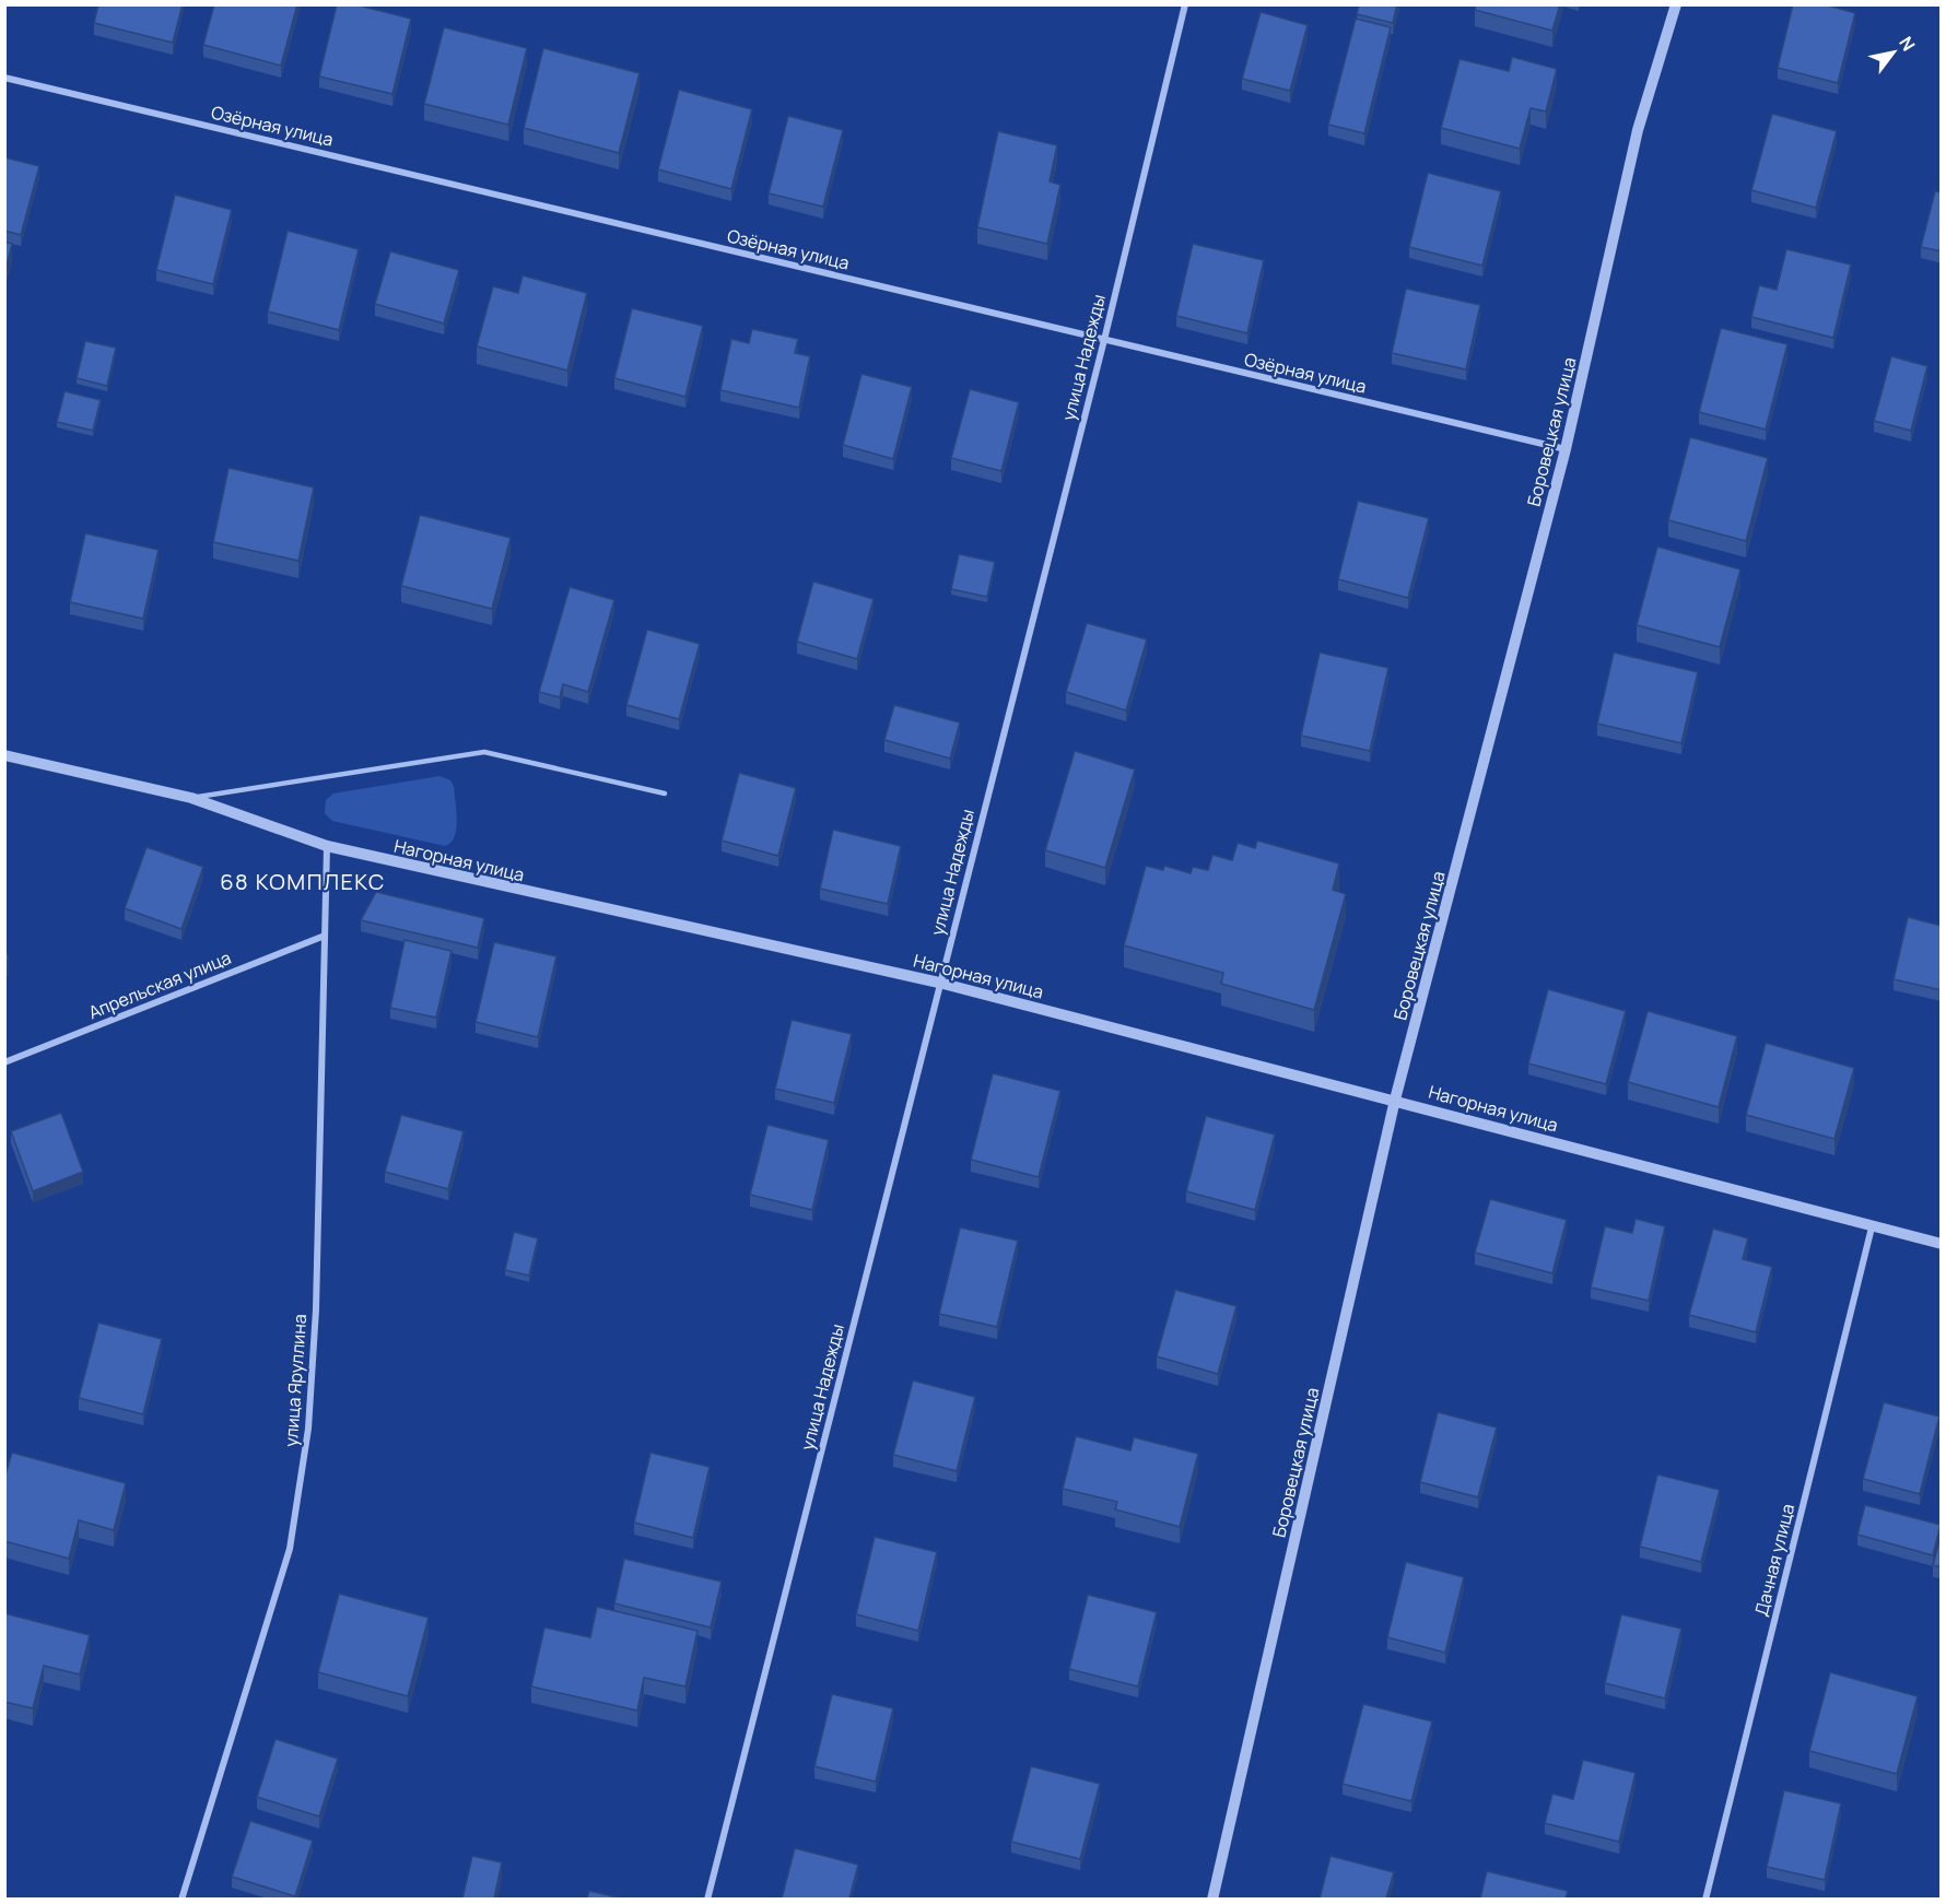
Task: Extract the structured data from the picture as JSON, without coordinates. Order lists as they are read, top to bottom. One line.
{"streets":{"street":["Озёрная улица","улица Надежды","Боровецкая улица","Нагорная улица","Апрельская улица","улица Яруллина","Дачная улица"]},"crossings":[["Озёрная улица","улица Надежды"],["Озёрная улица","Боровецкая улица"],["улица Надежды","Нагорная улица"],["Боровецкая улица","Нагорная улица"],["Нагорная улица","улица Яруллина"],["Нагорная улица","Дачная улица"],["Апрельская улица","улица Яруллина"]],"districts":["68 КОМПЛЕКС"],"north":"top right"}
